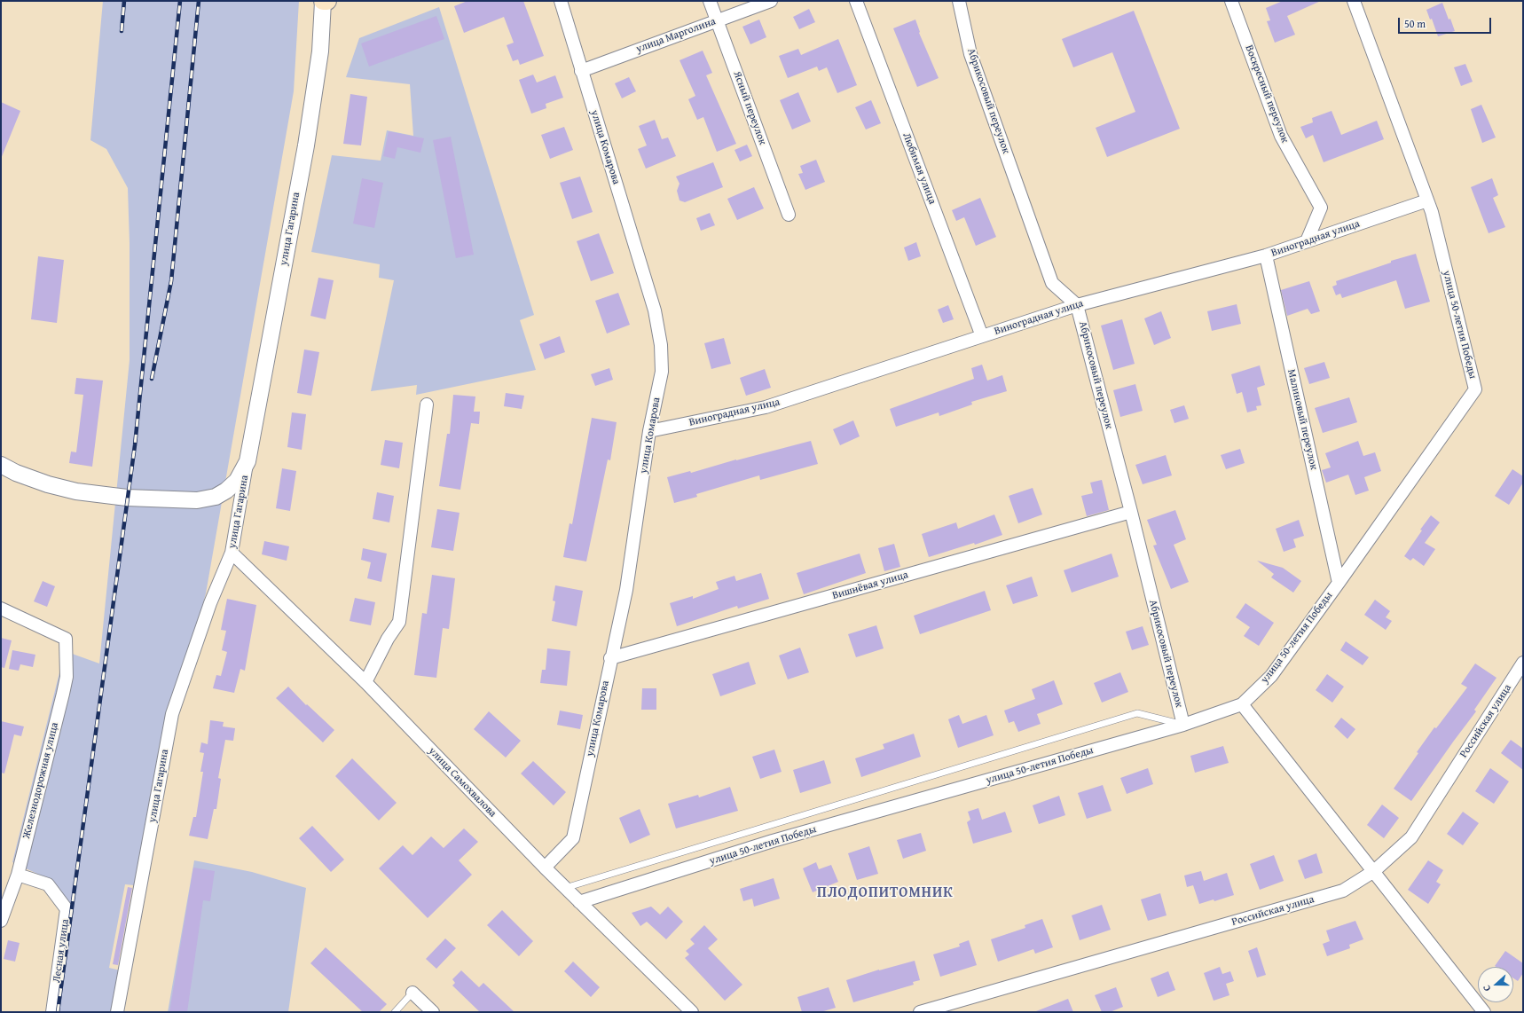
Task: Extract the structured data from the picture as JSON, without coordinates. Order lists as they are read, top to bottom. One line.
{"streets":{"street":["улица Марголина","Воскресный переулок","Абрикосовый переулок","Ясный переулок","улица Комарова","Любимая улица","улица Гагарина","Виноградная улица","улица 50-летия Победы","Малиновый переулок","Вишнёвая улица","Российская улица","Железнодорожная улица","улица Самохвалова","Лесная улица"]},"crossings":[["улица Марголина","Ясный переулок"],["улица Марголина","улица Комарова"],["Воскресный переулок","Виноградная улица"],["Абрикосовый переулок","Виноградная улица"],["Абрикосовый переулок","улица 50-летия Победы"],["Абрикосовый переулок","Вишнёвая улица"],["улица Комарова","Виноградная улица"],["улица Комарова","Вишнёвая улица"],["улица Комарова","улица Самохвалова"],["Любимая улица","Виноградная улица"],["улица Гагарина","улица Самохвалова"],["Виноградная улица","улица 50-летия Победы"],["Виноградная улица","Малиновый переулок"],["улица 50-летия Победы","Малиновый переулок"],["улица 50-летия Победы","улица Самохвалова"],["Железнодорожная улица","Лесная улица"]],"districts":["ПЛОДОПИТОМНИК"],"scale_bar":"50 m","north":"left"}
